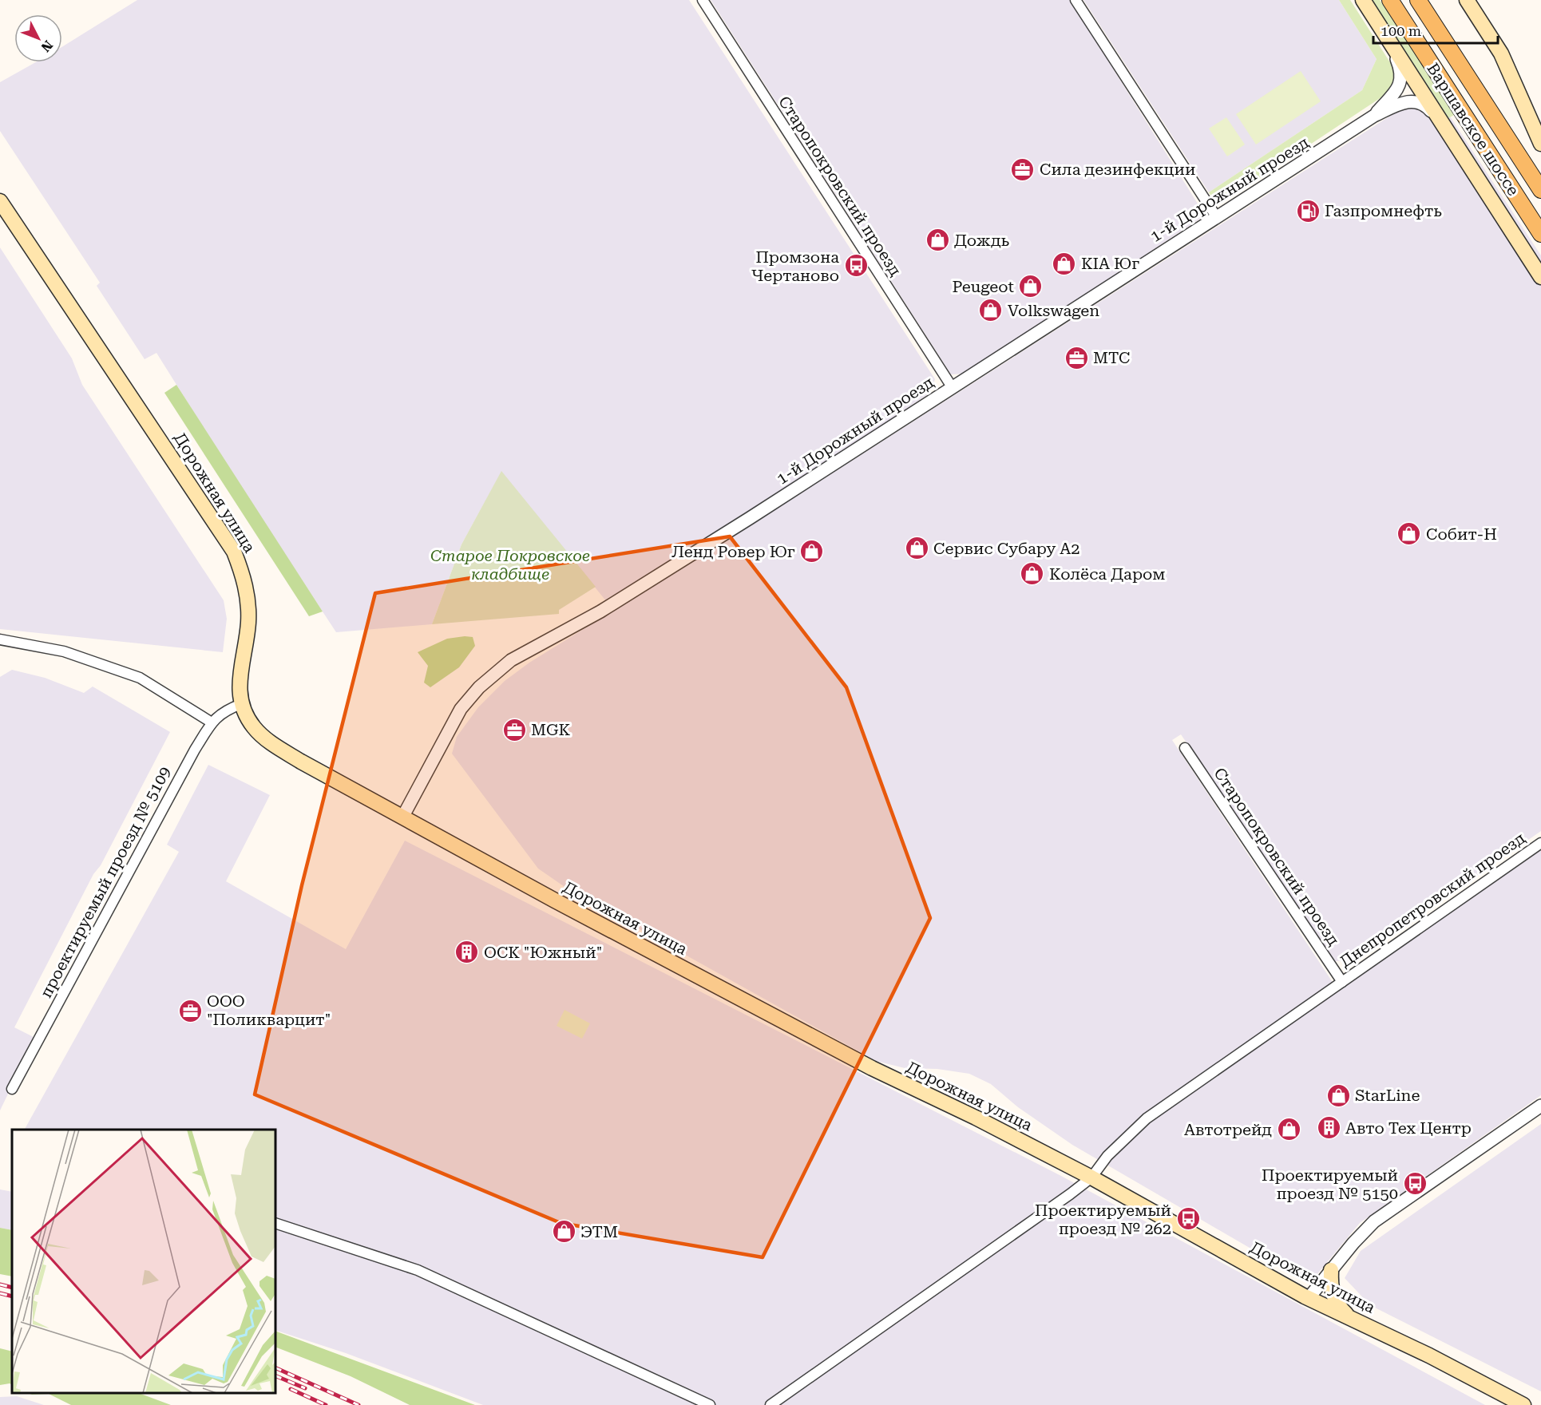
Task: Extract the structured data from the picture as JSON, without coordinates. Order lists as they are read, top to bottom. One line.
{"streets":{"main road":["Варшавское шоссе","Дорожная улица"],"street":["Старопокровский проезд","1-й Дорожный проезд","проектируемый проезд № 5109","Днепропетровский проезд"]},"crossings":[["Старопокровский проезд","1-й Дорожный проезд"],["Старопокровский проезд","Днепропетровский проезд"],["1-й Дорожный проезд","Дорожная улица"],["Дорожная улица","проектируемый проезд № 5109"],["Дорожная улица","Днепропетровский проезд"]],"parks":["Старое Покровское кладбище"],"places":{"office":["Сила дезинфекции","МТС","MGK","ООО \"Поликварцит\""],"fuel station":["Газпромнефть"],"shop":["Дождь","KIA Юг","Peugeot","Volkswagen","Собит-Н","Сервис Субару А2","Ленд Ровер Юг","Колёса Даром","StarLine","Автотрейд","ЭТМ"],"bus stop":["Промзона Чертаново","Проектируемый проезд № 5150","Проектируемый проезд № 262"],"building":["ОСК \"Южный\"","Авто Тех Центр"]},"scale_bar":"100 m","north":"bottom right"}
